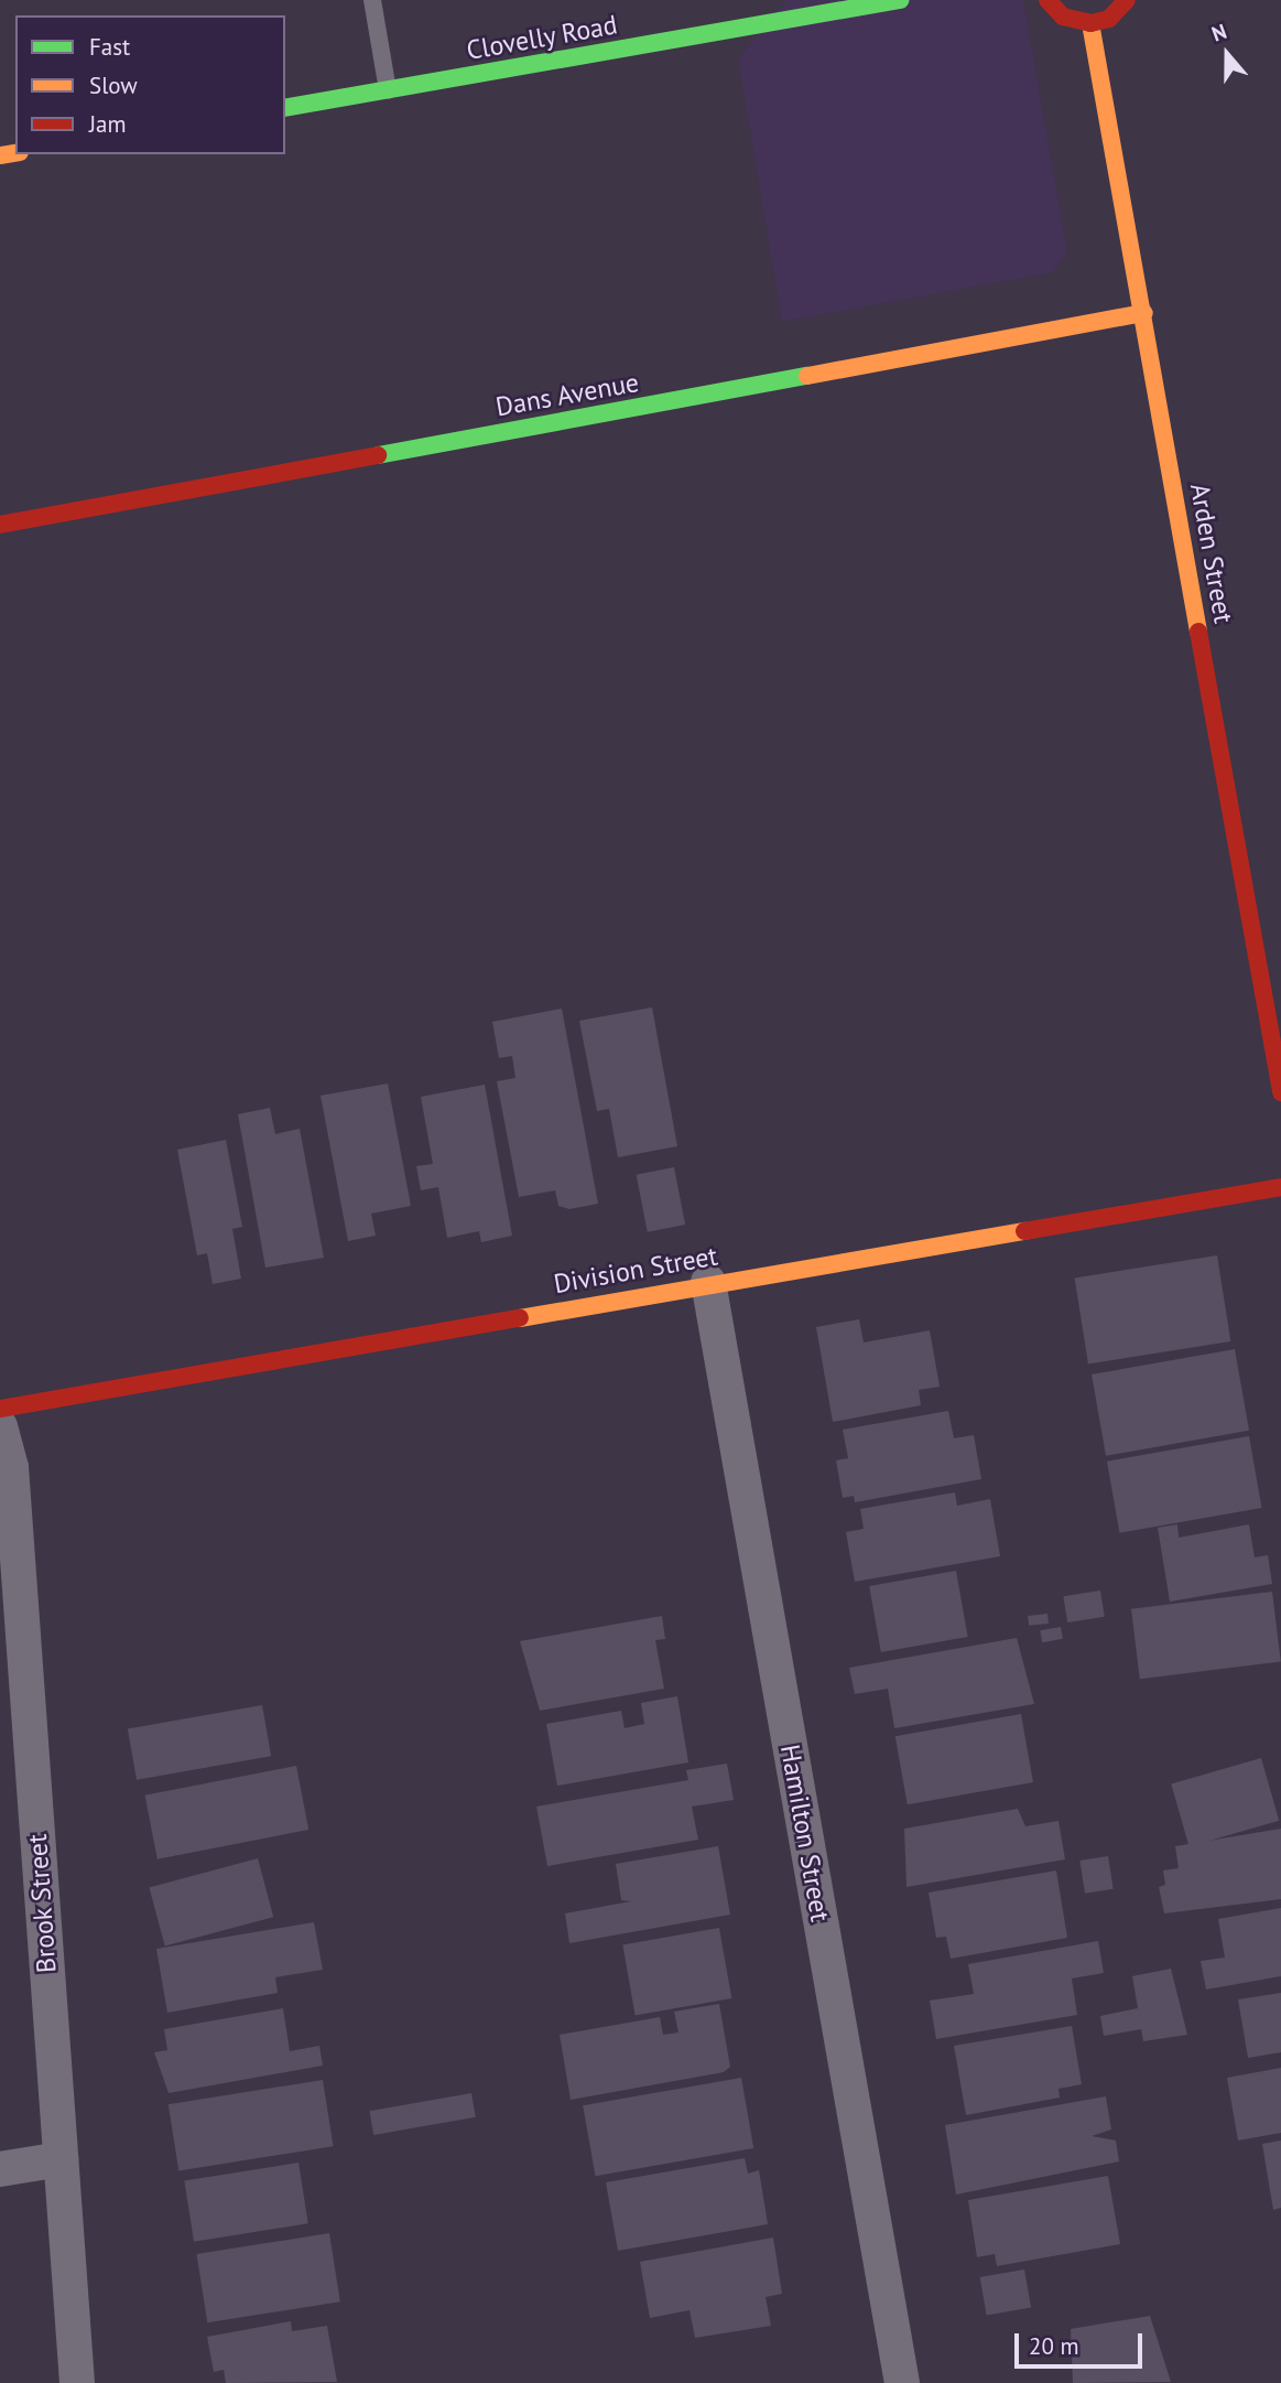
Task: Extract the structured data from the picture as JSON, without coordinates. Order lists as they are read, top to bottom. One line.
{"streets":{"street":["Clovelly Road","Dans Avenue","Arden Street","Division Street","Hamilton Street","Brook Street"]},"crossings":[["Dans Avenue","Arden Street"],["Division Street","Hamilton Street"]],"legend":["Fast","Slow","Jam"],"scale_bar":"20 m","north":"top"}
